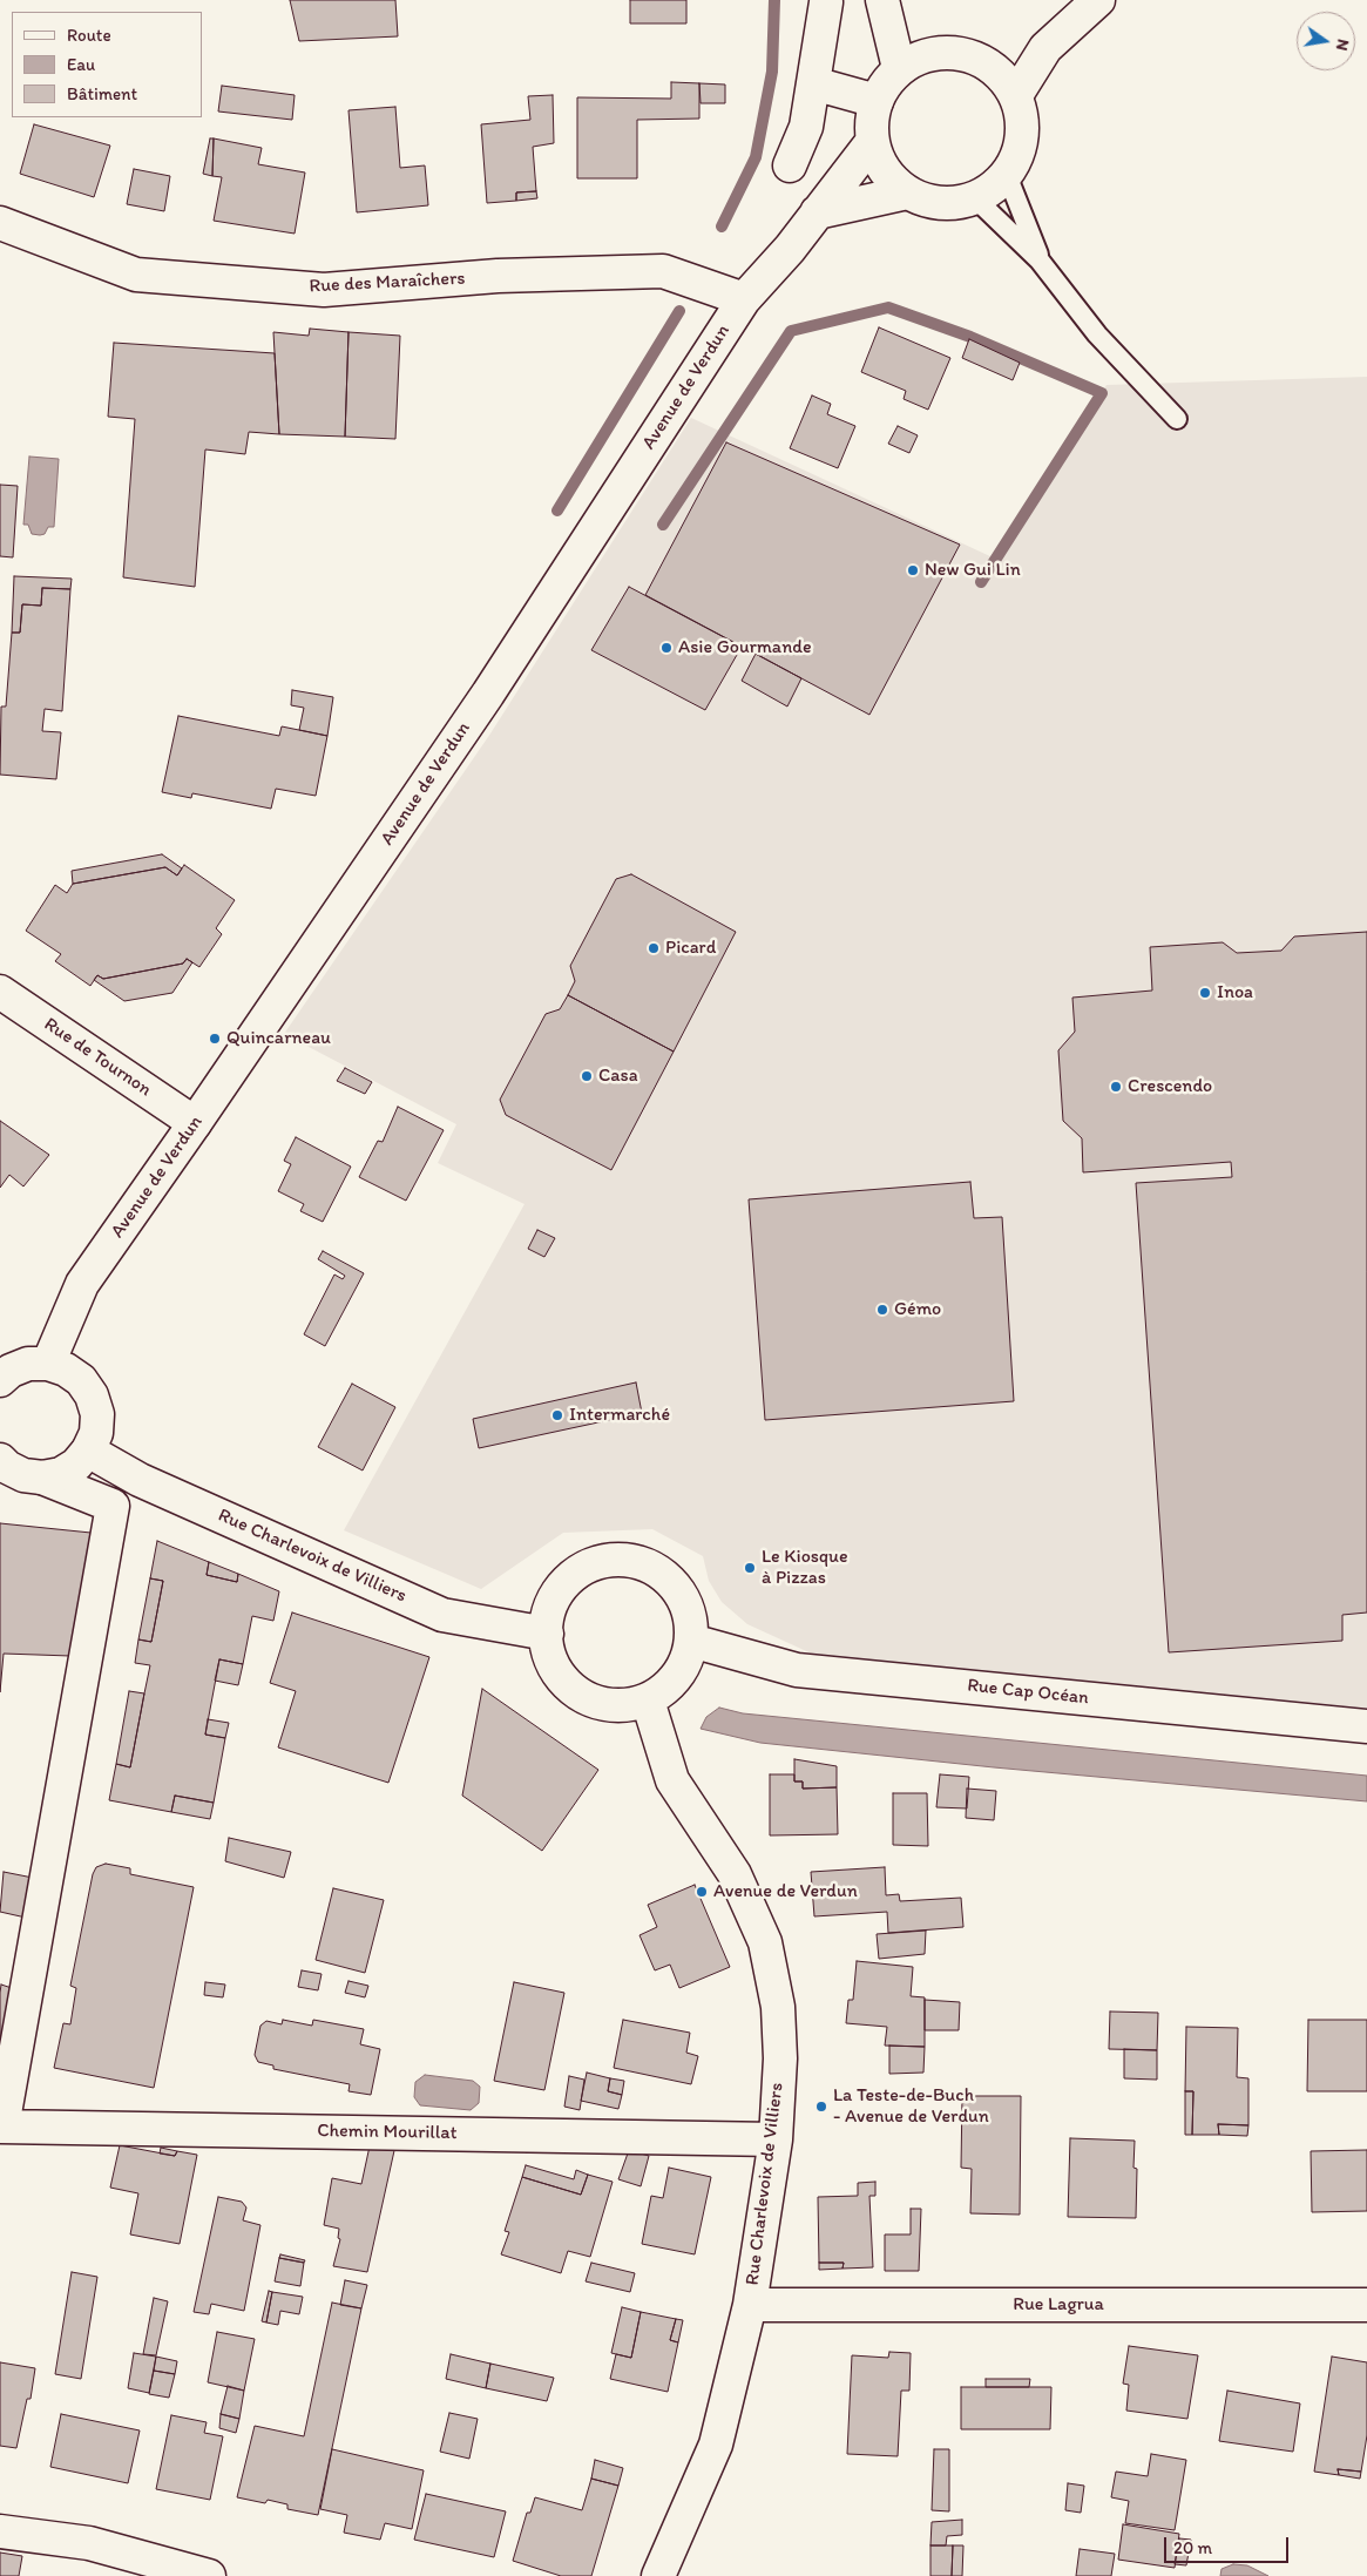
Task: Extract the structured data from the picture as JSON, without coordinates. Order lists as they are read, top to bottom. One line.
{"streets":{"street":["Rue des Maraîchers","Avenue de Verdun","Rue de Tournon","Rue Charlevoix de Villiers","Rue Cap Océan","Chemin Mourillat","Rue Lagrua"]},"crossings":[["Rue des Maraîchers","Avenue de Verdun"],["Avenue de Verdun","Rue de Tournon"],["Rue Charlevoix de Villiers","Rue Cap Océan"],["Rue Charlevoix de Villiers","Chemin Mourillat"],["Rue Charlevoix de Villiers","Rue Lagrua"]],"places":["New Gui Lin","Asie Gourmande","Picard","Inoa","Quincarneau","Casa","Crescendo","Gémo","Intermarché","Le Kiosque à Pizzas","Avenue de Verdun","La Teste-de-Buch - Avenue de Verdun"],"legend":["Route","Eau","Bâtiment"],"scale_bar":"20 m","north":"right"}
